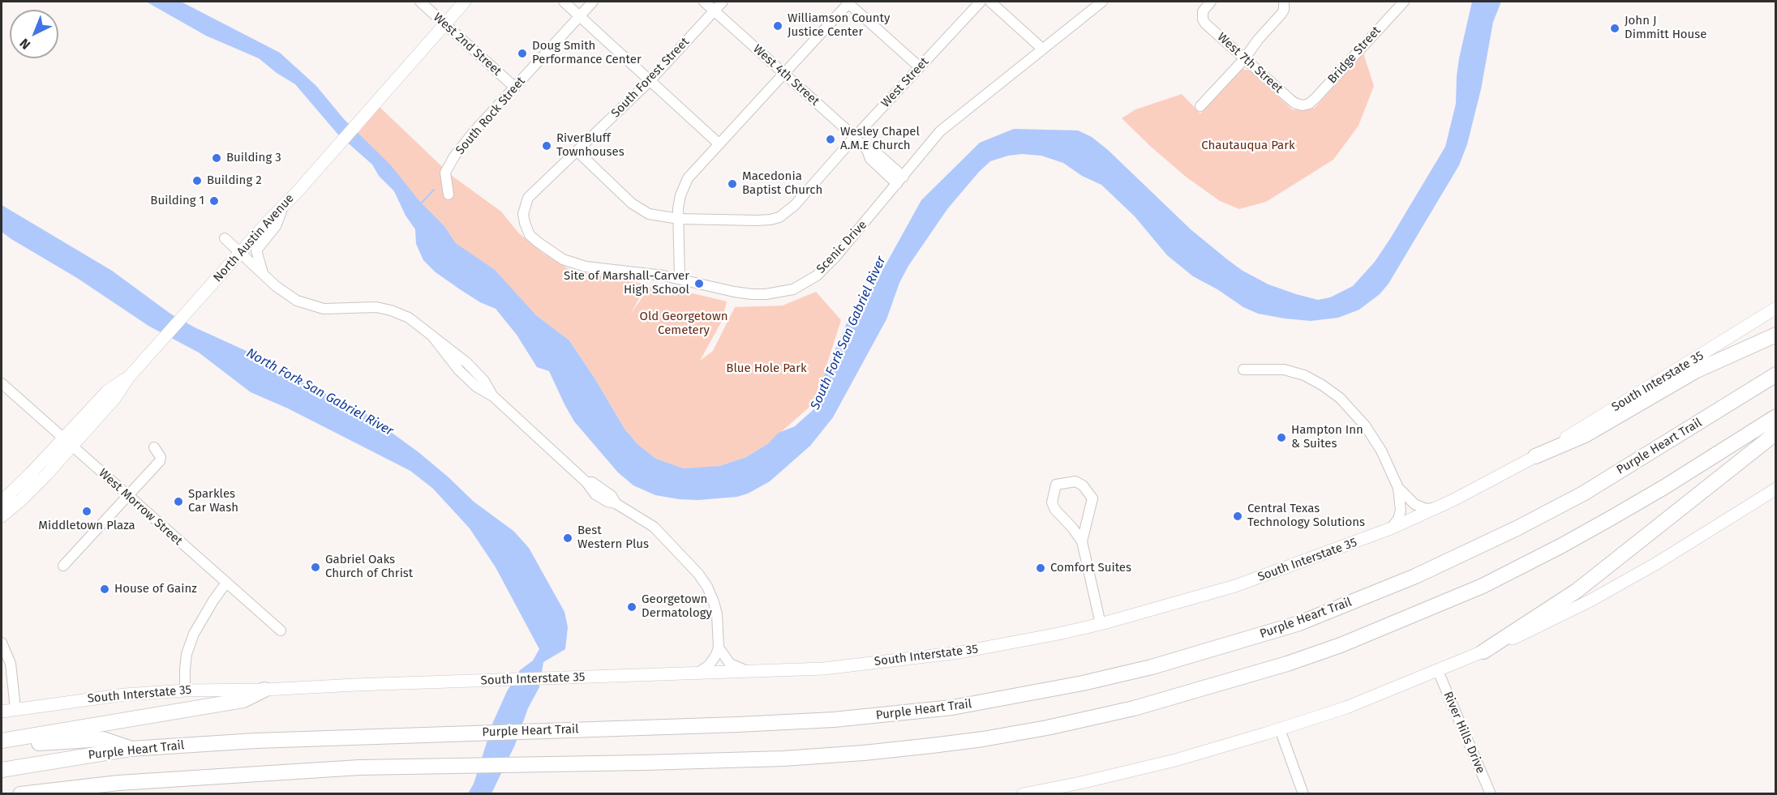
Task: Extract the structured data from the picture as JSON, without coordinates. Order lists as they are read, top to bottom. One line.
{"streets":{"highway":["Purple Heart Trail"],"main road":["North Austin Avenue","South Interstate 35"],"street":["West 2nd Street","Bridge Street","West 7th Street","West 4th Street","South Forest Street","West Street","South Rock Street","Scenic Drive","West Morrow Street","River Hills Drive"]},"crossings":[["West 2nd Street","South Rock Street"],["West 2nd Street","North Austin Avenue"],["Bridge Street","West 7th Street"],["West 4th Street","South Forest Street"],["West 4th Street","West Street"],["West 4th Street","Scenic Drive"],["South Forest Street","Scenic Drive"],["North Austin Avenue","West Morrow Street"]],"water":["South Fork San Gabriel River","North Fork San Gabriel River"],"parks":["Chautauqua Park","Old Georgetown Cemetery","Blue Hole Park"],"places":["Williamson County Justice Center","John J Dimmitt House","Doug Smith Performance Center","Wesley Chapel A.M.E Church","RiverBluff Townhouses","Building 3","Building 2","Macedonia Baptist Church","Building 1","Site of Marshall-Carver High School","Hampton Inn & Suites","Sparkles Car Wash","Middletown Plaza","Central Texas Technology Solutions","Best Western Plus","Gabriel Oaks Church of Christ","Comfort Suites","House of Gainz","Georgetown Dermatology"],"north":"bottom left"}
